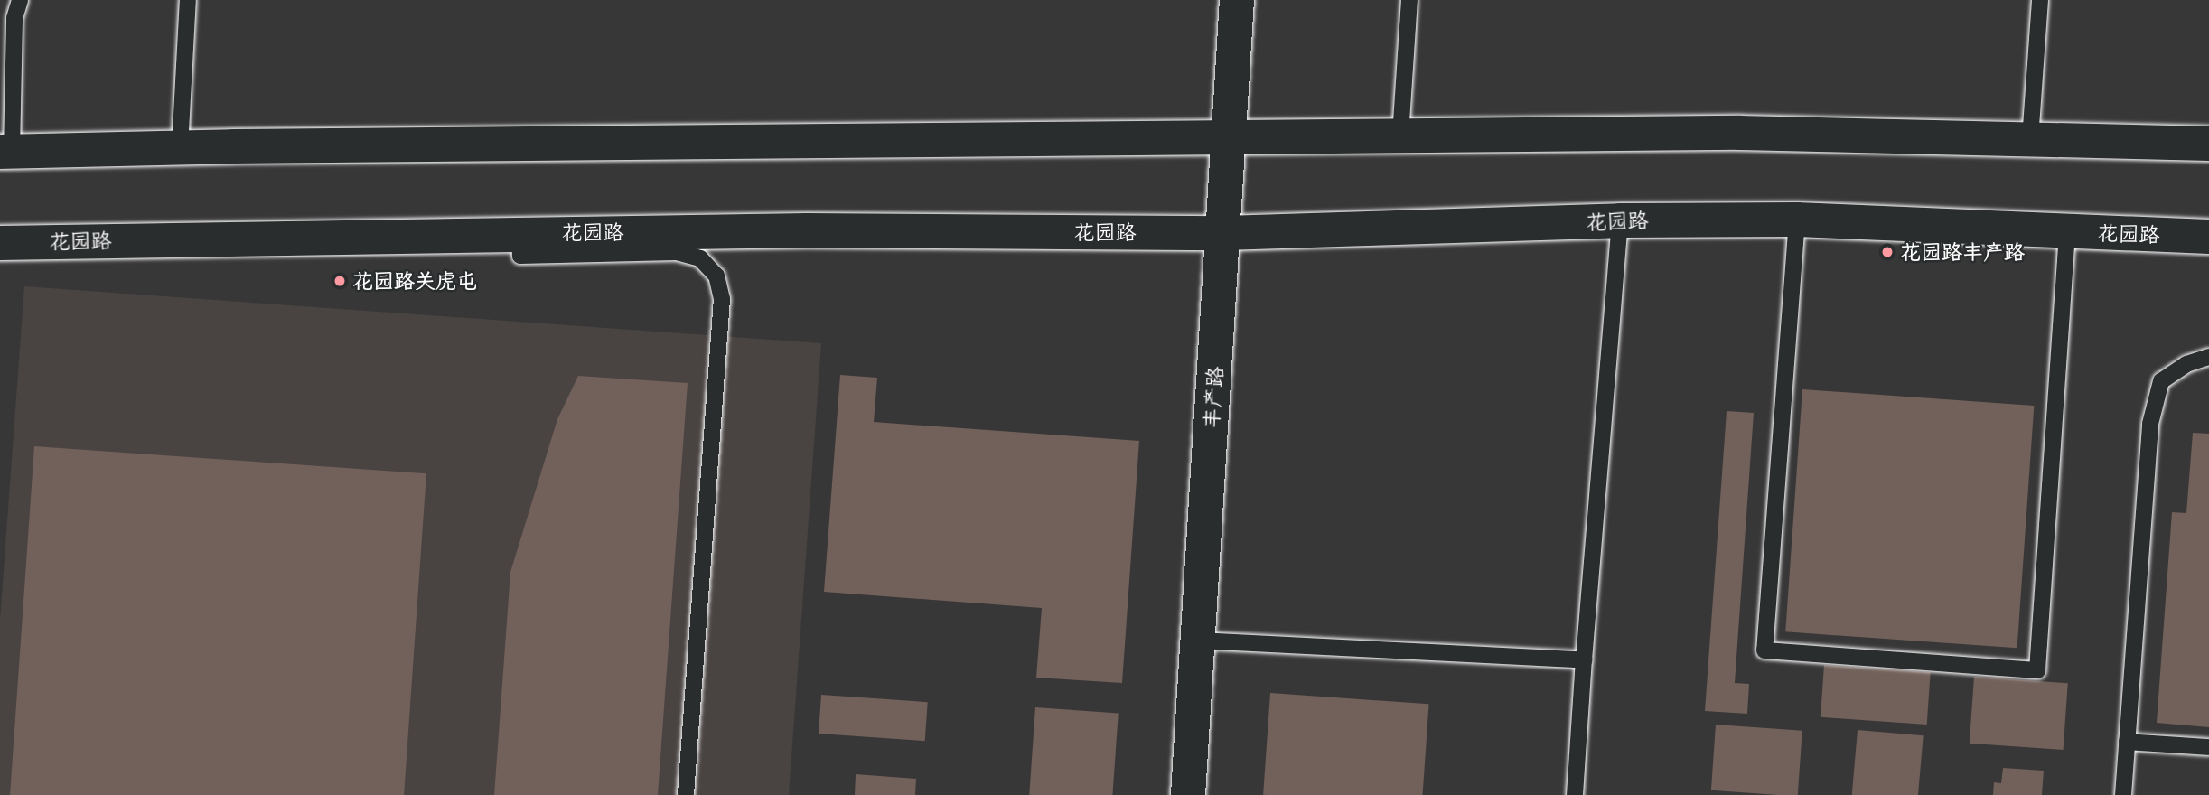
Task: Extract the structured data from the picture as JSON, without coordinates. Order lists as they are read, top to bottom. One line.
{"streets":{"main road":["花园路","丰产路"]},"crossings":[["花园路","丰产路"]],"places":["花园路丰产路","花园路关虎屯"]}
